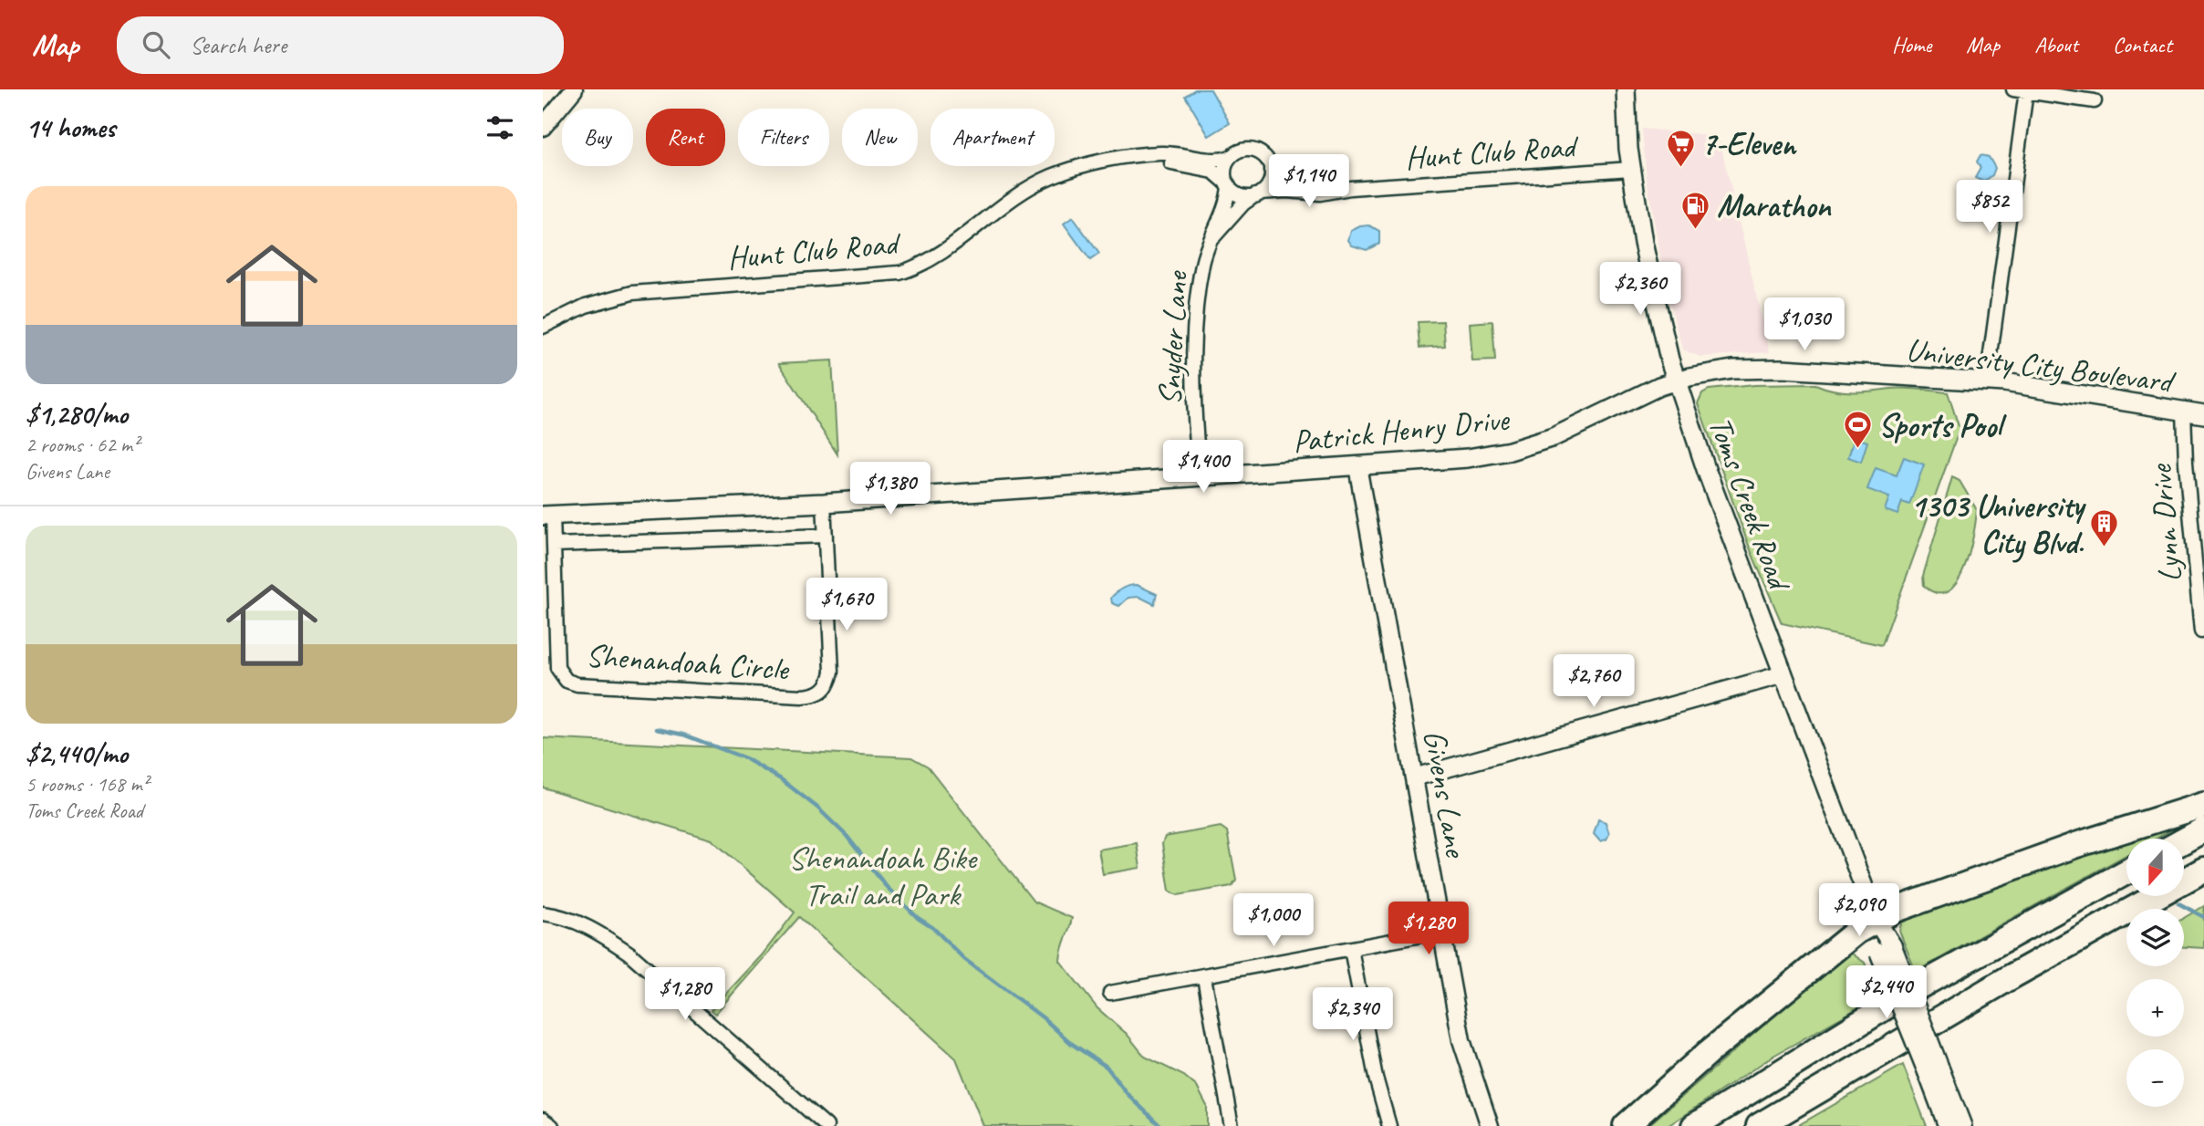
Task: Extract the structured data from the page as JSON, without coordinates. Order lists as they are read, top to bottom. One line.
{"streets":{"main road":["University City Boulevard","Patrick Henry Drive","Toms Creek Road"],"street":["Hunt Club Road","Snyder Lane","Lynn Drive","Shenandoah Circle","Givens Lane"]},"crossings":[["Hunt Club Road","Snyder Lane"],["Hunt Club Road","Toms Creek Road"],["Snyder Lane","Patrick Henry Drive"],["University City Boulevard","Patrick Henry Drive"],["University City Boulevard","Toms Creek Road"],["University City Boulevard","Lynn Drive"],["Patrick Henry Drive","Toms Creek Road"],["Patrick Henry Drive","Shenandoah Circle"],["Patrick Henry Drive","Givens Lane"]],"parks":["Shenandoah Bike Trail and Park"],"places":{"supermarket":["7-Eleven"],"fuel station":["Marathon"],"sports":["Sports Pool"],"building":["1303 University City Blvd."]},"north":"bottom","page":{"header":"Map","search":"Search here","nav":["Home","Map","About","Contact"],"heading":"14 homes","chip":["Buy","Rent","Filters","New","Apartment"],"price":["$1,140","$852","$2,360","$1,030","$1,400","$1,380","$1,670","$2,760","$2,090","$1,000","$1,280","$2,440","$1,280","$2,340"],"list":[{"name":"$1,280/mo","note":"2 rooms · 62 m² · Givens Lane"},{"name":"$2,440/mo","note":"5 rooms · 168 m² · Toms Creek Road"}],"map_buttons":["+","−"]}}
